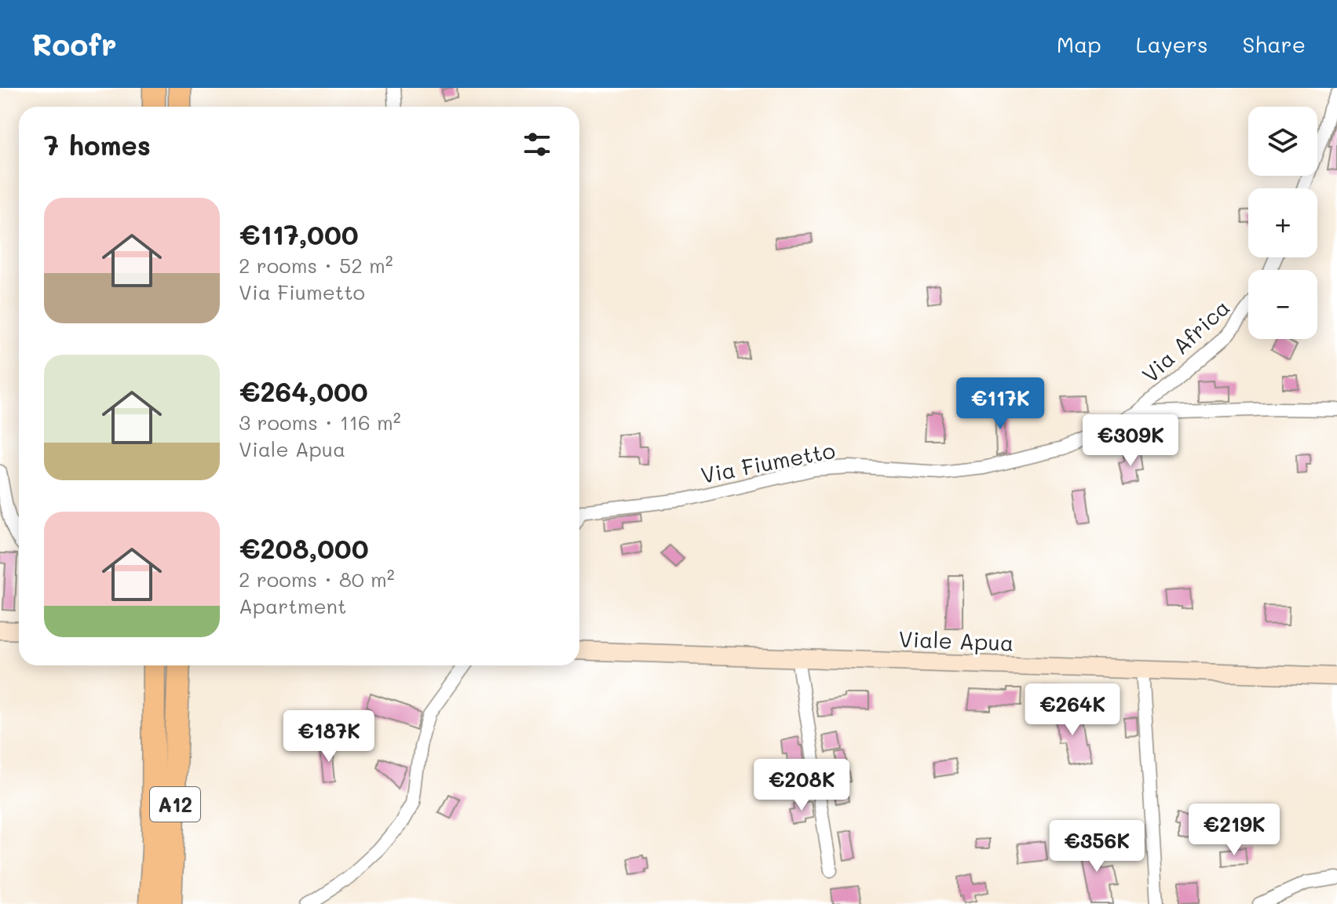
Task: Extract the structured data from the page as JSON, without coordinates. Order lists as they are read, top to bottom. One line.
{"streets":{"highway":["A12"],"street":["Via Africa","Via Fiumetto","Viale Apua"]},"crossings":[["Via Africa","Via Fiumetto"]],"page":{"header":"Roofr","nav":["Map","Layers","Share"],"map_buttons":["+","−"],"heading":"7 homes","list":[{"name":"€117,000","note":"2 rooms · 52 m² · Via Fiumetto"},{"name":"€264,000","note":"3 rooms · 116 m² · Viale Apua"},{"name":"€208,000","note":"2 rooms · 80 m² · Apartment"}],"price":["€117K","€309K","€264K","€187K","€208K","€219K","€356K"]}}
